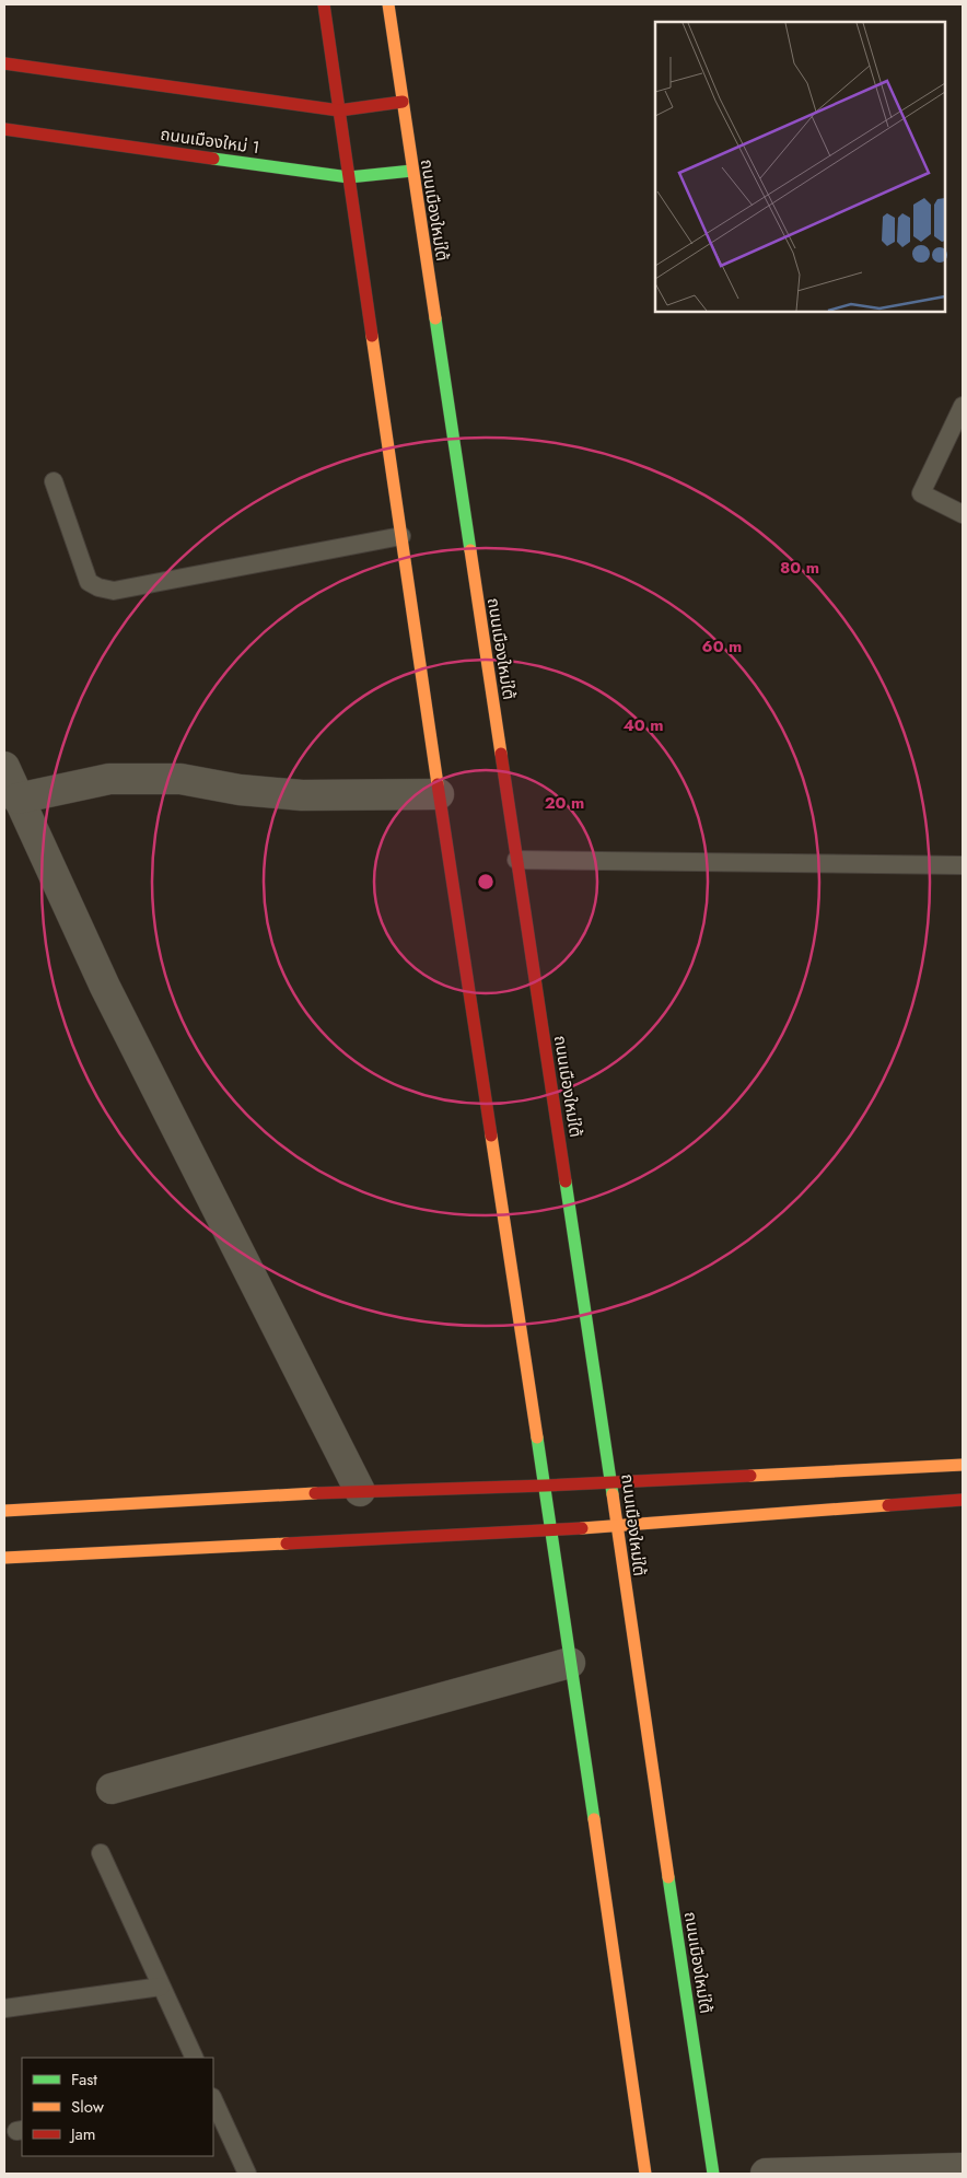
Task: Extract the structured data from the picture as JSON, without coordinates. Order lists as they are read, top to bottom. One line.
{"streets":{"main road":["ถนนเมืองใหม่ 1","ถนนเมืองใหม่ใต้"]},"crossings":[["ถนนเมืองใหม่ 1","ถนนเมืองใหม่ใต้"]],"legend":["Fast","Slow","Jam"],"rings":["80 m","60 m","40 m","20 m"]}
